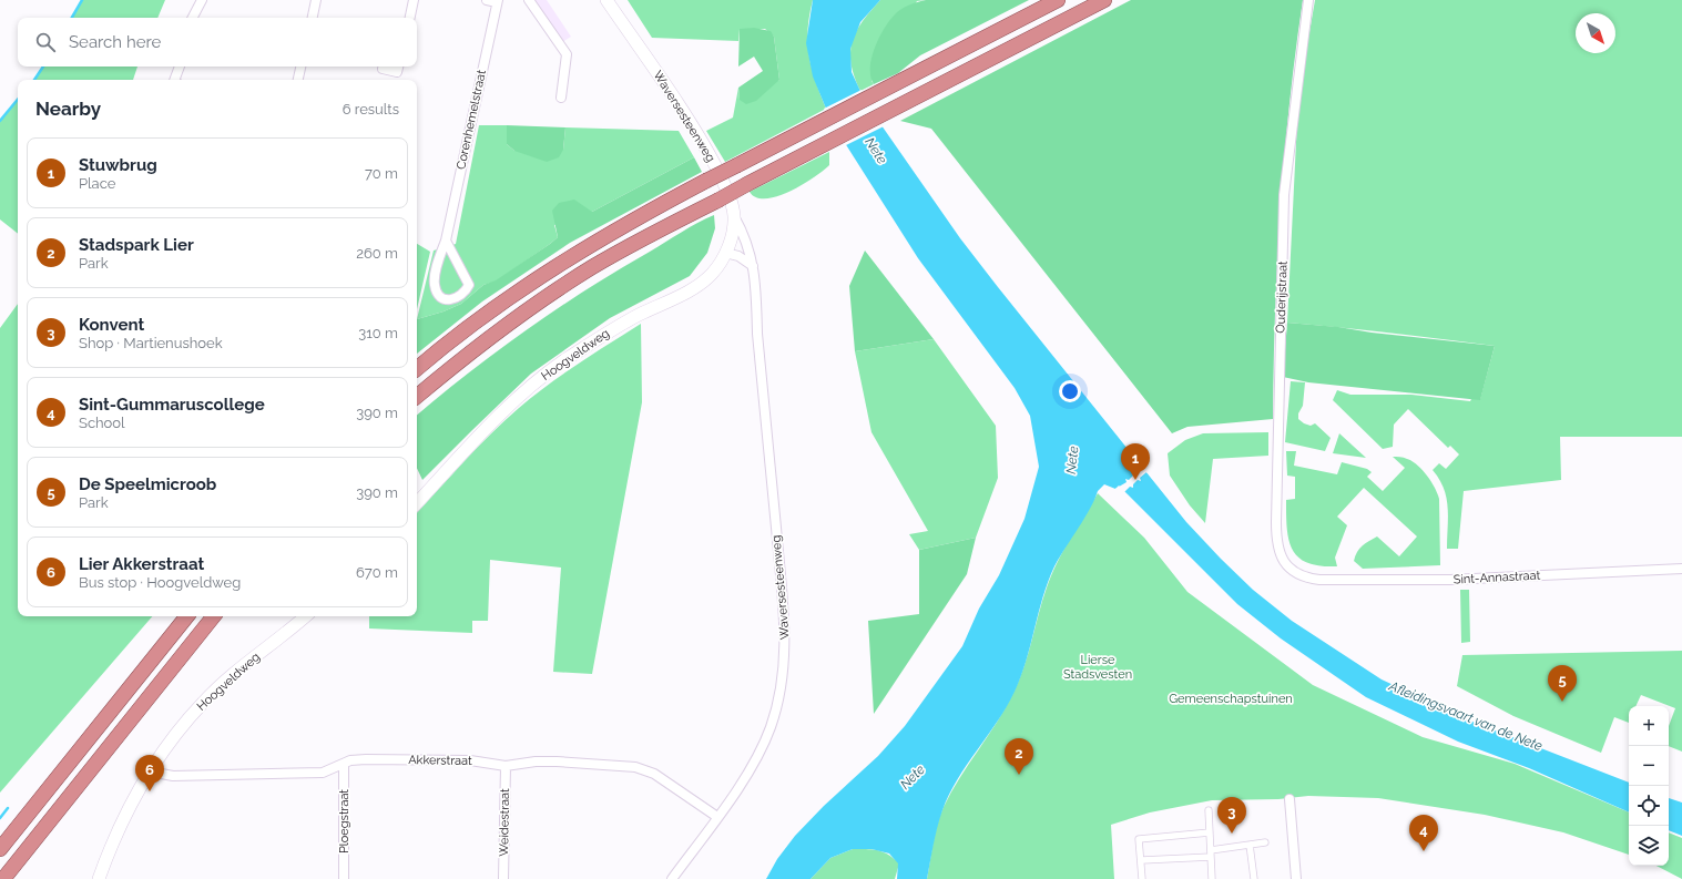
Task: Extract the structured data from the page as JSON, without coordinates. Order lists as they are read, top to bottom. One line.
{"streets":{"main road":["Waversesteenweg","Hoogveldweg"],"street":["Corenhemelstraat","Ouderijstraat","Sint-Annastraat","Akkerstraat","Ploegstraat","Weidestraat"]},"crossings":[["Waversesteenweg","Hoogveldweg"],["Waversesteenweg","Akkerstraat"],["Ouderijstraat","Sint-Annastraat"],["Hoogveldweg","Akkerstraat"],["Akkerstraat","Ploegstraat"],["Akkerstraat","Weidestraat"]],"water":["Nete","Afleidingsvaart van de Nete"],"parks":["Lierse Stadsvesten","Gemeenschapstuinen"],"north":"bottom right","page":{"search":"Search here","heading":["Nearby","6 results"],"list":[{"mark":"1","name":"Stuwbrug","note":"Place","value":"70 m"},{"mark":"2","name":"Stadspark Lier","note":"Park","value":"260 m"},{"mark":"3","name":"Konvent","note":"Shop · Martienushoek","value":"310 m"},{"mark":"4","name":"Sint-Gummaruscollege","note":"School","value":"390 m"},{"mark":"5","name":"De Speelmicroob","note":"Park","value":"390 m"},{"mark":"6","name":"Lier Akkerstraat","note":"Bus stop · Hoogveldweg","value":"670 m"}],"pins":["1","5","2","6","3","4"],"map_buttons":["+","−"]}}
